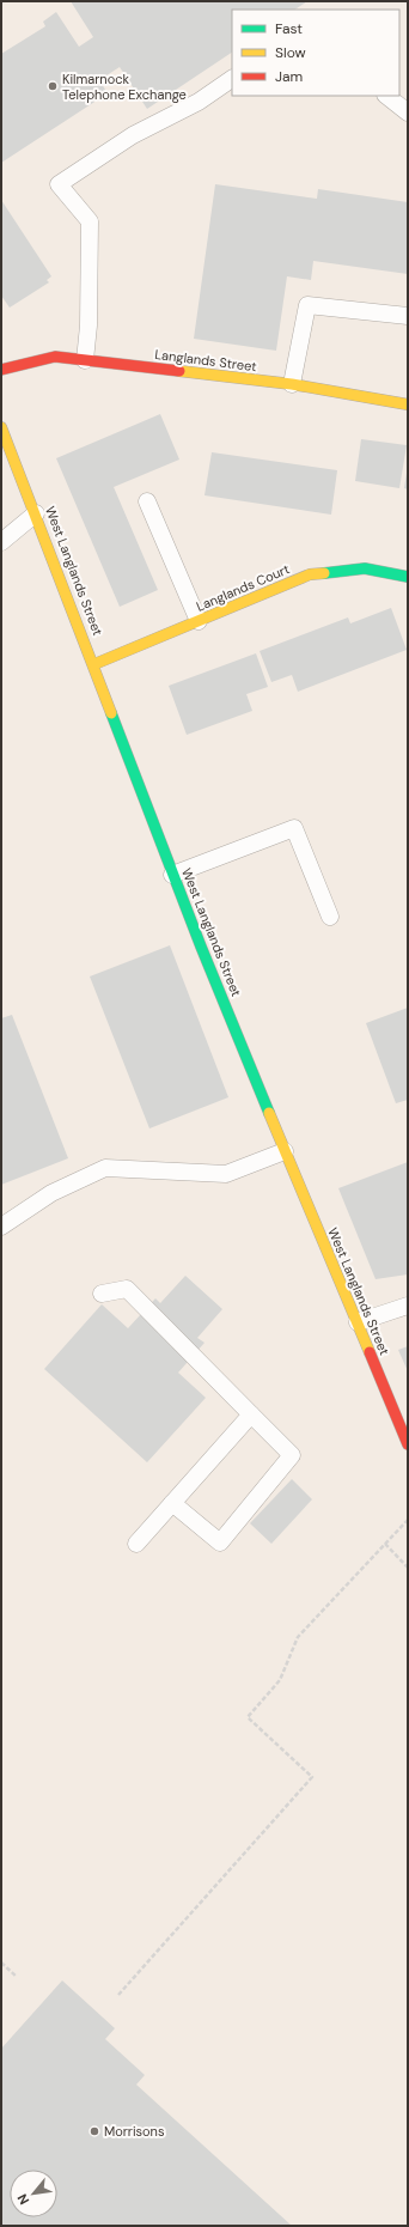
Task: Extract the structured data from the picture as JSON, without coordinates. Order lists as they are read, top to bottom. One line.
{"streets":{"street":["Langlands Street","West Langlands Street","Langlands Court"]},"crossings":[["West Langlands Street","Langlands Court"]],"places":["Kilmarnock Telephone Exchange","Morrisons"],"legend":["Fast","Slow","Jam"],"north":"bottom left"}
